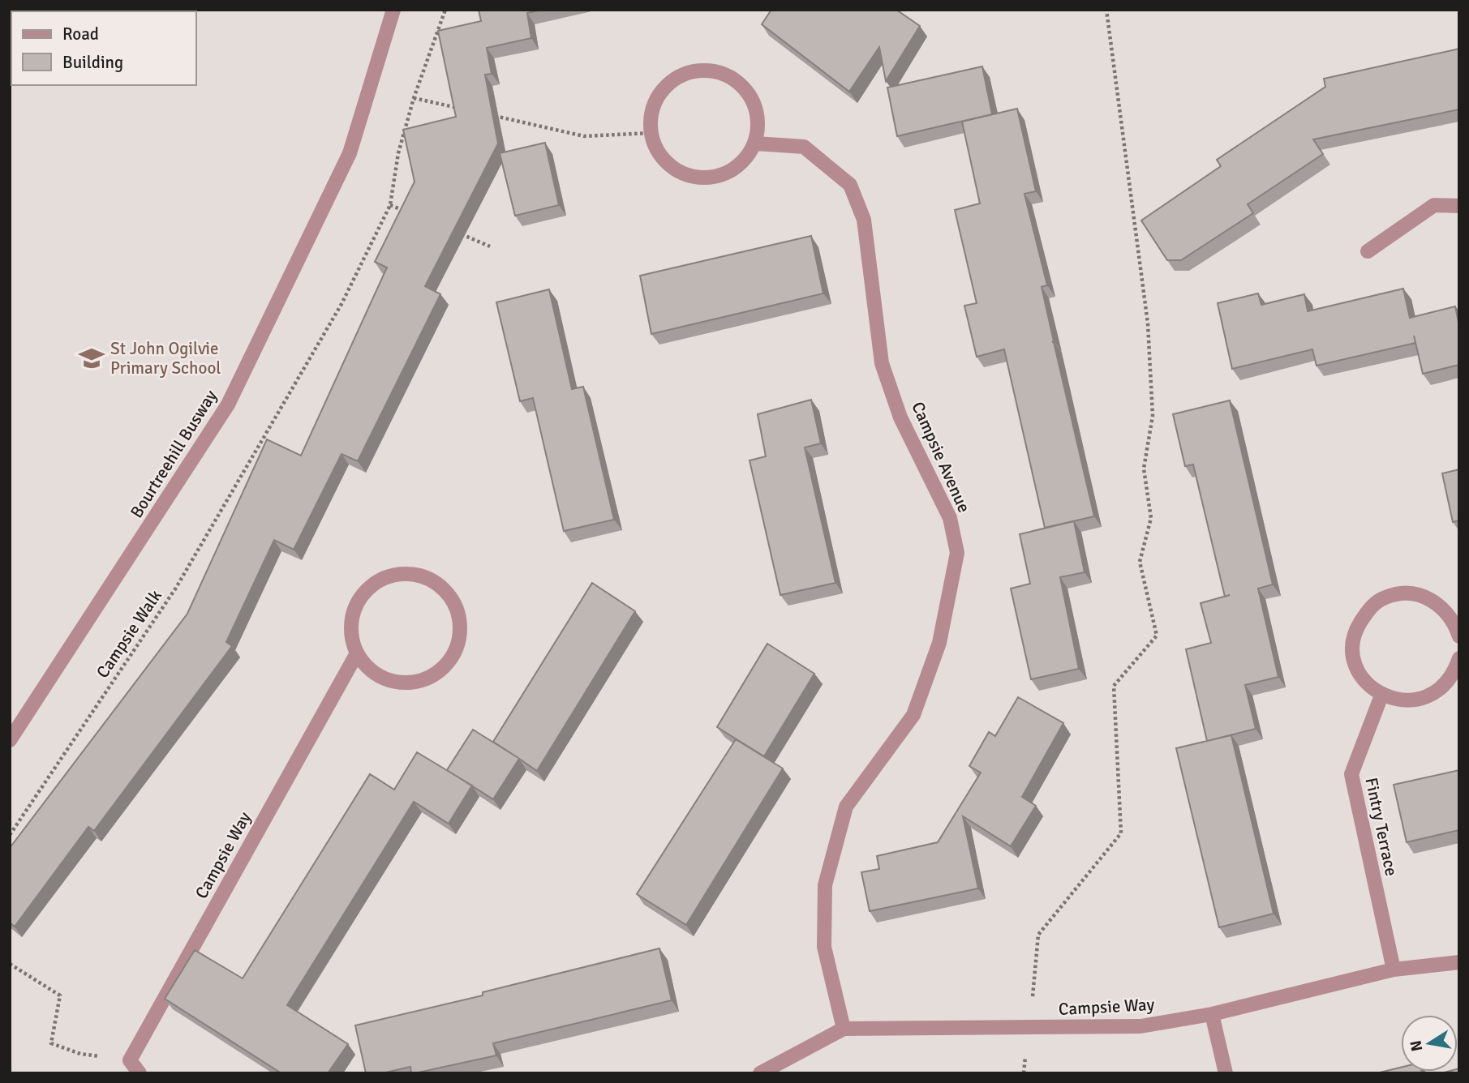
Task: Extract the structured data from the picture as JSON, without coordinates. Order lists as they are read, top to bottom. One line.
{"streets":{"street":["Bourtreehill Busway","Campsie Avenue","Fintry Terrace","Campsie Way"],"path":["Campsie Walk"]},"crossings":[["Campsie Avenue","Campsie Way"],["Fintry Terrace","Campsie Way"]],"places":{"school or university":["St John Ogilvie Primary School"]},"legend":["Road","Building"],"north":"left"}
